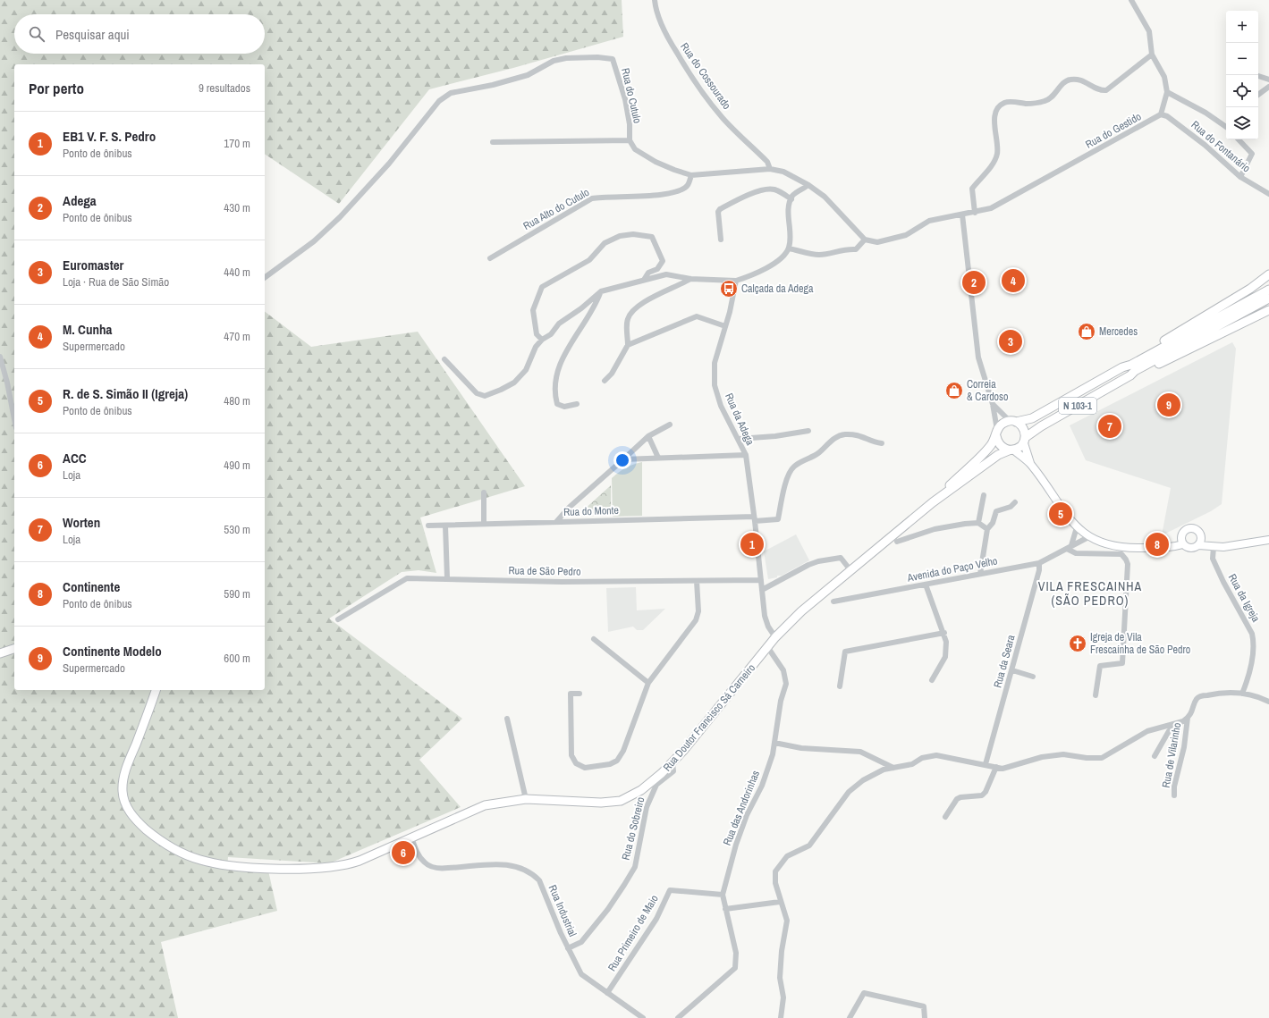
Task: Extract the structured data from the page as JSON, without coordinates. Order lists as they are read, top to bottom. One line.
{"streets":{"main road":["N 103-1","Rua Doutor Francisco Sá Carneiro"],"street":["Rua do Cossourado","Rua do Cutulo","Rua do Gestido","Rua do Fontanário","Rua Alto do Cutulo","Rua da Adega","Rua do Monte","Avenida do Paço Velho","Rua de São Pedro","Rua da Igreja","Rua da Seara","Rua de Vilarinho","Rua das Andorinhas","Rua do Sobreiro","Rua Industrial","Rua Primeiro de Maio"]},"crossings":[["Rua do Cossourado","Rua do Cutulo"],["Rua do Cutulo","Rua Alto do Cutulo"],["Rua do Gestido","Rua do Fontanário"],["N 103-1","Rua Doutor Francisco Sá Carneiro"],["Rua da Adega","Rua do Monte"],["Rua da Adega","Rua de São Pedro"],["Rua da Adega","Rua Doutor Francisco Sá Carneiro"],["Avenida do Paço Velho","Rua da Seara"],["Rua da Igreja","Rua de Vilarinho"],["Rua Doutor Francisco Sá Carneiro","Rua das Andorinhas"],["Rua Doutor Francisco Sá Carneiro","Rua do Sobreiro"],["Rua Doutor Francisco Sá Carneiro","Rua Industrial"],["Rua das Andorinhas","Rua Primeiro de Maio"],["Rua do Sobreiro","Rua Industrial"],["Rua Industrial","Rua Primeiro de Maio"]],"districts":["VILA FRESCAINHA (SÃO PEDRO)"],"places":{"bus stop":["Calçada da Adega"],"shop":["Mercedes","Correia & Cardoso"],"church":["Igreja de Vila Frescaínha de São Pedro"]},"page":{"map_buttons":["+","−"],"search":"Pesquisar aqui","heading":["Por perto","9 resultados"],"list":[{"mark":"1","name":"EB1 V. F. S. Pedro","note":"Ponto de ônibus","value":"170 m"},{"mark":"2","name":"Adega","note":"Ponto de ônibus","value":"430 m"},{"mark":"3","name":"Euromaster","note":"Loja · Rua de São Simão","value":"440 m"},{"mark":"4","name":"M. Cunha","note":"Supermercado","value":"470 m"},{"mark":"5","name":"R. de S. Simão II (Igreja)","note":"Ponto de ônibus","value":"480 m"},{"mark":"6","name":"ACC","note":"Loja","value":"490 m"},{"mark":"7","name":"Worten","note":"Loja","value":"530 m"},{"mark":"8","name":"Continente","note":"Ponto de ônibus","value":"590 m"},{"mark":"9","name":"Continente Modelo","note":"Supermercado","value":"600 m"}],"pins":["4","2","3","9","7","5","1","8","6"]}}
